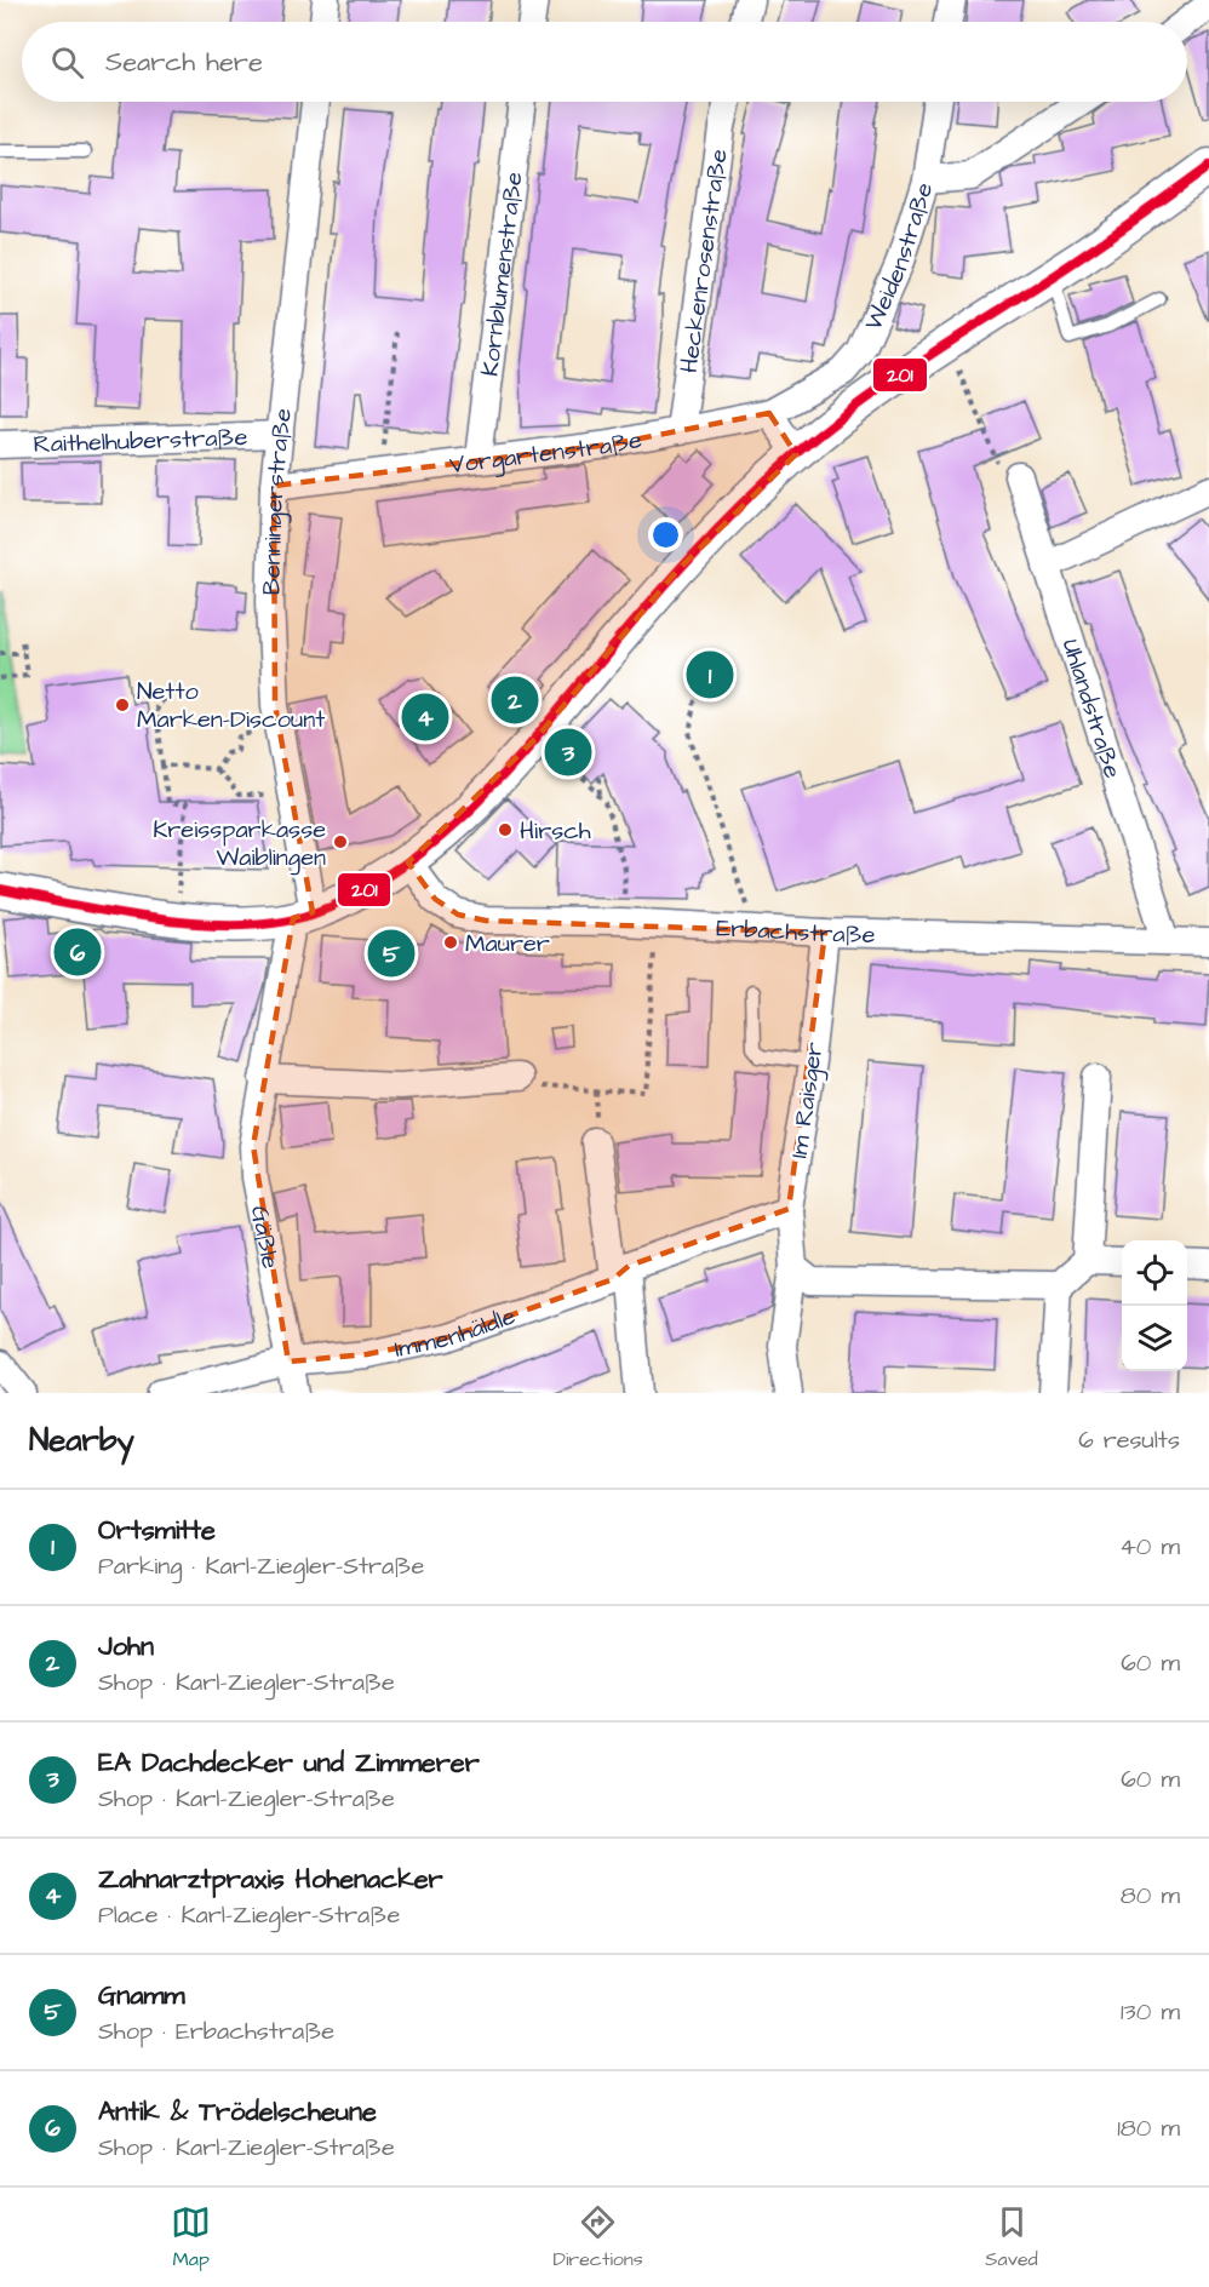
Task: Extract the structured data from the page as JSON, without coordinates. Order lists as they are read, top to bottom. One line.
{"streets":{"street":["Weidenstraße","Heckenrosenstraße","Kornblumenstraße","Raithelhuberstraße","Vorgartenstraße","Benningerstraße","Uhlandstraße","Erbachstraße","Im Raisger","Gäßle","Immenhäldle"]},"crossings":[["Weidenstraße","Vorgartenstraße"],["Heckenrosenstraße","Vorgartenstraße"],["Kornblumenstraße","Vorgartenstraße"],["Raithelhuberstraße","Benningerstraße"],["Vorgartenstraße","Benningerstraße"],["Benningerstraße","Gäßle"],["Uhlandstraße","Erbachstraße"],["Erbachstraße","Im Raisger"],["Im Raisger","Immenhäldle"],["Gäßle","Immenhäldle"]],"places":["Netto Marken-Discount","Hirsch","Kreissparkasse Waiblingen","Maurer"],"lines":["transit line 201"],"page":{"search":"Search here","pins":["1","2","4","3","6","5"],"heading":["Nearby","6 results"],"list":[{"mark":"1","name":"Ortsmitte","note":"Parking · Karl-Ziegler-Straße","value":"40 m"},{"mark":"2","name":"John","note":"Shop · Karl-Ziegler-Straße","value":"60 m"},{"mark":"3","name":"EA Dachdecker und Zimmerer","note":"Shop · Karl-Ziegler-Straße","value":"60 m"},{"mark":"4","name":"Zahnarztpraxis Hohenacker","note":"Place · Karl-Ziegler-Straße","value":"80 m"},{"mark":"5","name":"Gnamm","note":"Shop · Erbachstraße","value":"130 m"},{"mark":"6","name":"Antik & Trödelscheune","note":"Shop · Karl-Ziegler-Straße","value":"180 m"}],"nav":["Map","Directions","Saved"]}}
